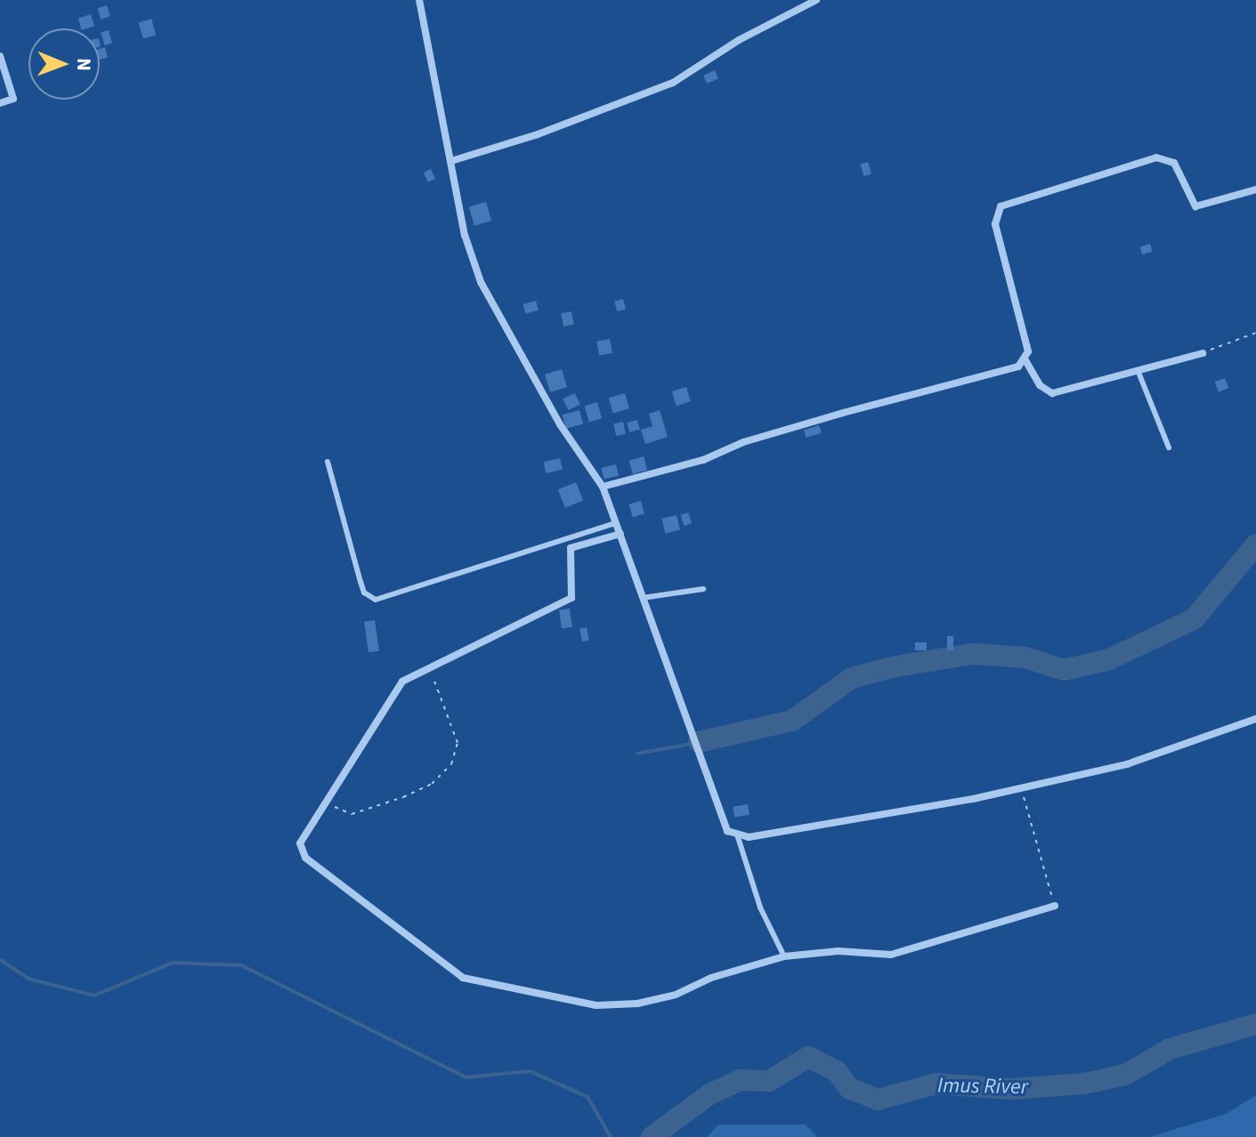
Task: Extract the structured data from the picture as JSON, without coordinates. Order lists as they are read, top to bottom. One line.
{"water":["Imus River"],"north":"right"}
